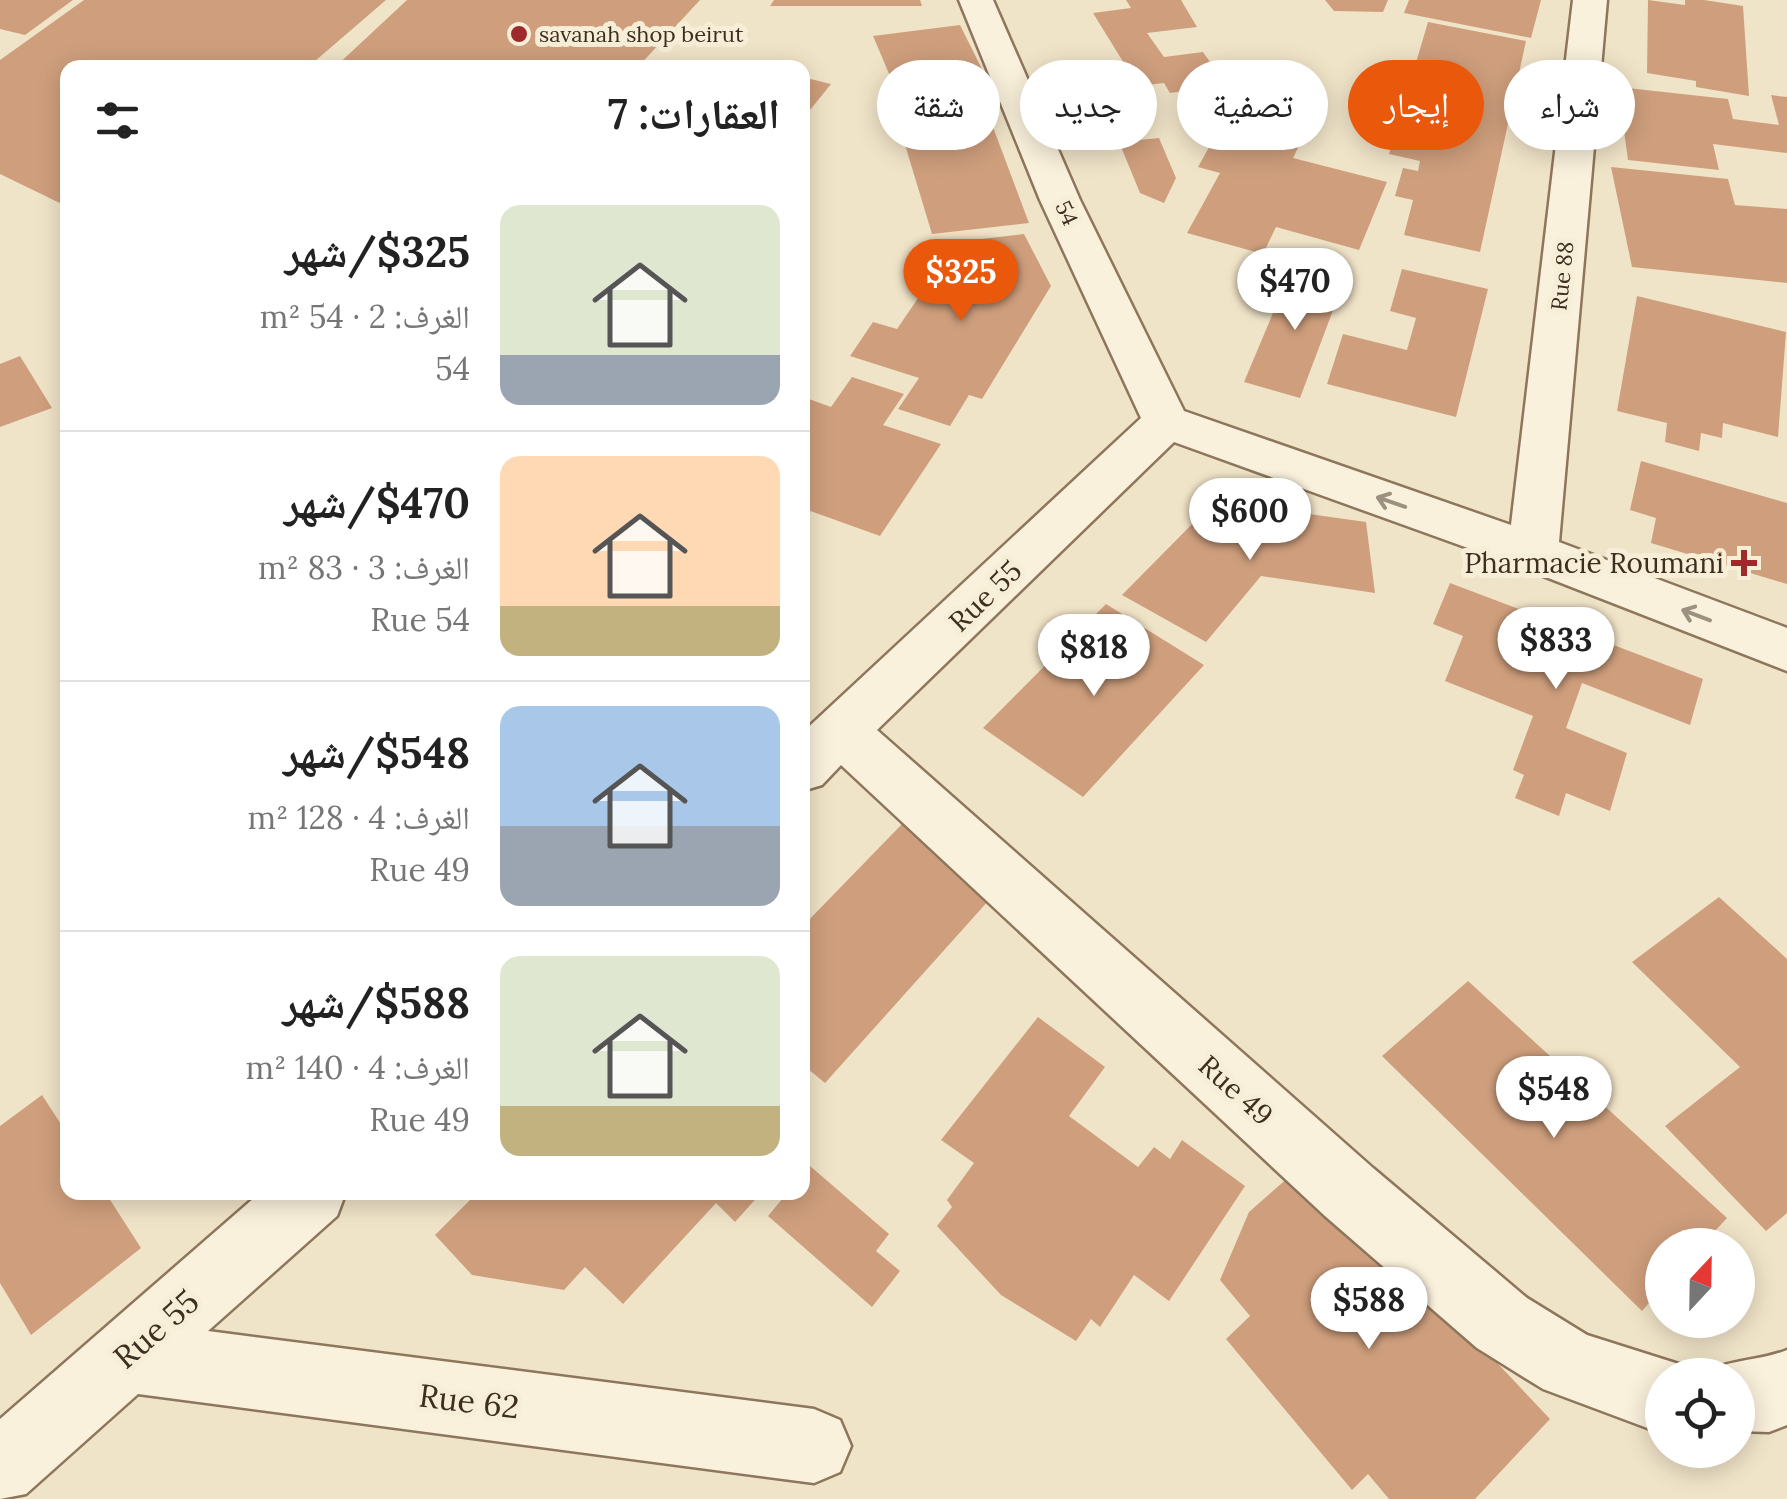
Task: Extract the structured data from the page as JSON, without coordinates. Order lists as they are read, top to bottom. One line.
{"streets":{"street":["54","Rue 88","Rue 55","Rue 49","Rue 62"]},"crossings":[["54","Rue 55"],["Rue 55","Rue 49"],["Rue 55","Rue 62"]],"places":{"other":["savanah shop beirut"],"health":["Pharmacie Roumani"]},"north":"top","page":{"chip":["شراء","إيجار","تصفية","جديد","شقة"],"heading":"العقارات: 7","list":[{"name":"$325/شهر","note":"الغرف: 2 · 54 m² · 54"},{"name":"$470/شهر","note":"الغرف: 3 · 83 m² · Rue 54"},{"name":"$548/شهر","note":"الغرف: 4 · 128 m² · Rue 49"},{"name":"$588/شهر","note":"الغرف: 4 · 140 m² · Rue 49"}],"price":["$325","$470","$600","$833","$818","$548","$588"]}}
